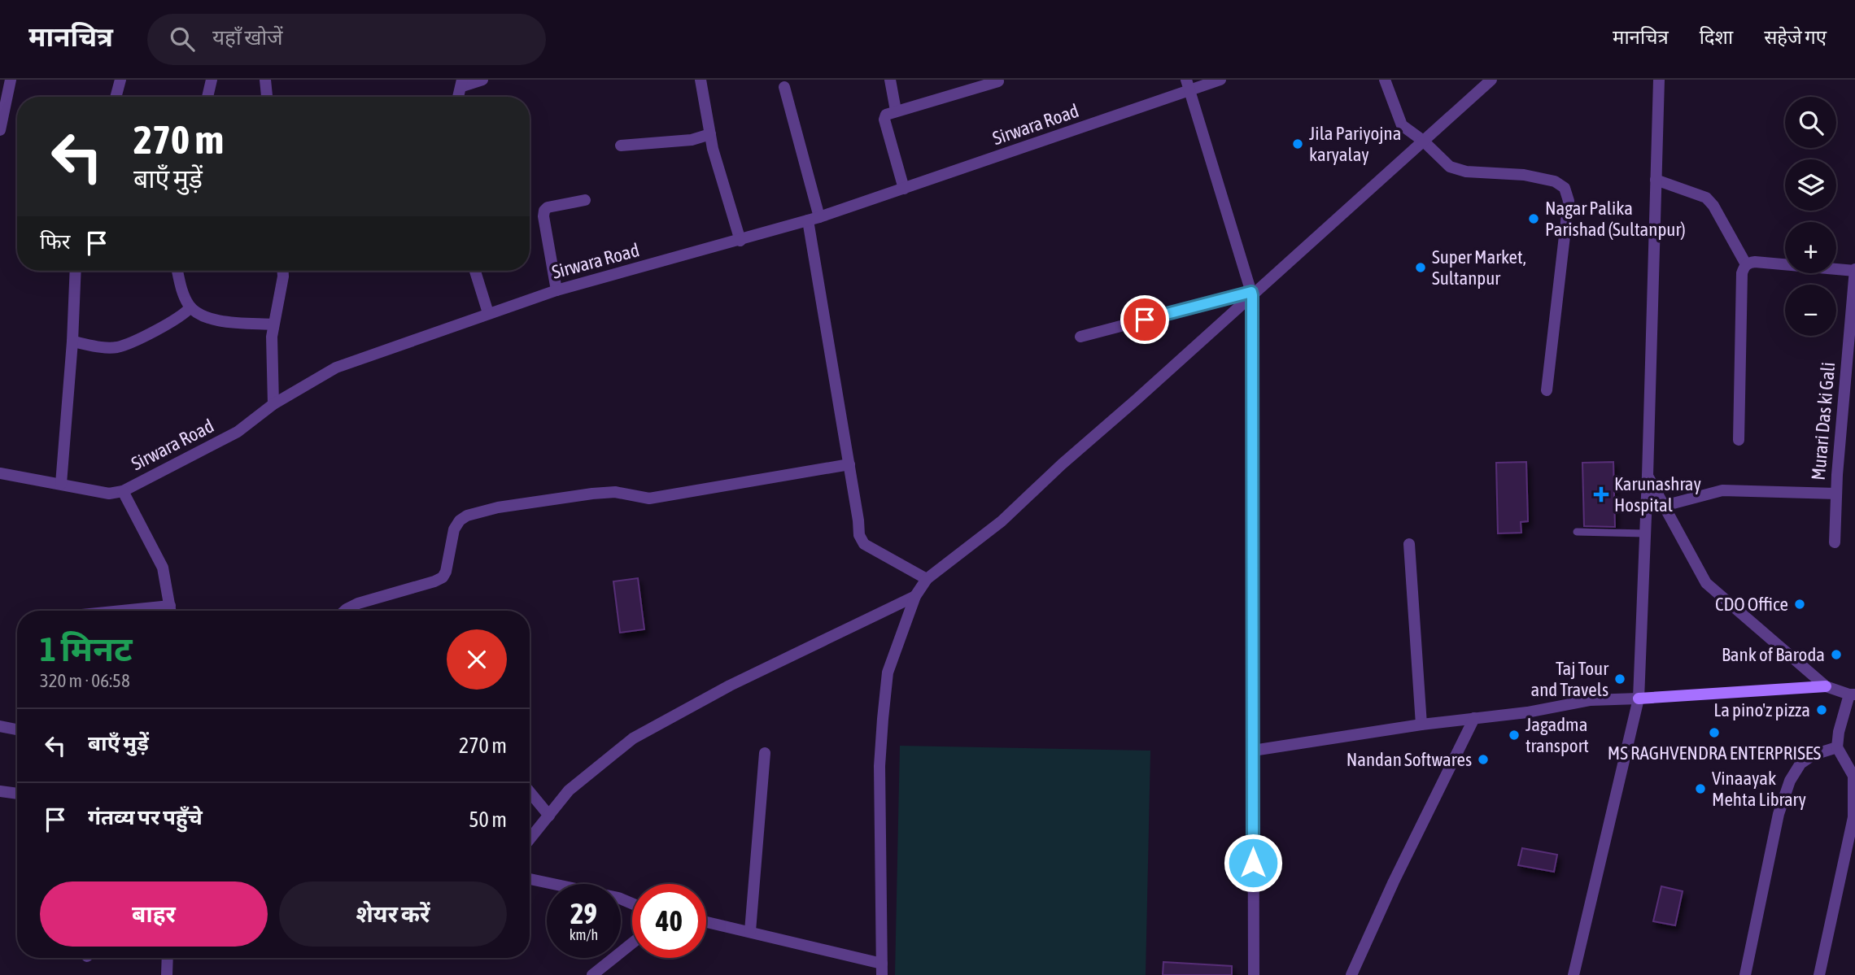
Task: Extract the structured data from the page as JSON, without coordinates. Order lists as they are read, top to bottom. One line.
{"streets":{"street":["Sirwara Road","Murari Das ki Gali"]},"places":{"other":["Jila Pariyojna karyalay","Nagar Palika Parishad (Sultanpur)","Super Market, Sultanpur","CDO Office","Bank of Baroda","Taj Tour and Travels","La pino'z pizza","MS RAGHVENDRA ENTERPRISES","Jagadma transport","Nandan Softwares","Vinaayak Mehta Library"],"health":["Karunashray Hospital"]},"page":{"header":"मानचित्र","search":"यहाँ खोजें","nav":["मानचित्र","दिशा","सहेजे गए"],"map_buttons":["+","−"],"turn":["270 m","बाएँ मुड़ें"],"then":"फिर","heading":["1 मिनट","320 m · 06:58"],"list":[{"name":"बाएँ मुड़ें","value":"270 m"},{"name":"गंतव्य पर पहुँचे","value":"50 m"}],"buttons":["बाहर","शेयर करें"],"speed":"29 km/h","limit":"40"}}
